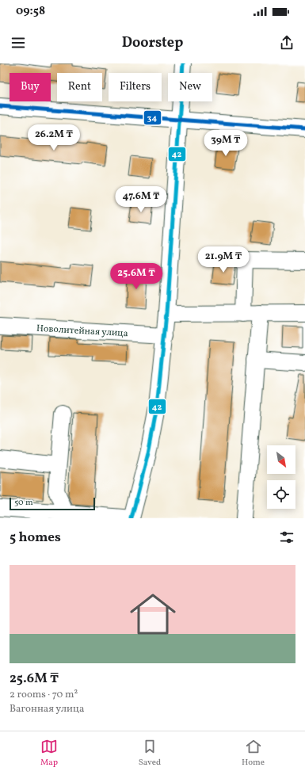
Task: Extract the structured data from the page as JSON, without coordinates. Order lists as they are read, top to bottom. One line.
{"streets":{"street":["Новолитейная улица"]},"lines":["transit line 42","transit line 34"],"scale_bar":"50 m","north":"bottom right","page":{"status":"09:58","header":"Doorstep","chip":["Buy","Rent","Filters","New"],"price":["26.2M ₸","39M ₸","47.6M ₸","21.9M ₸","25.6M ₸"],"scale":"50 m","heading":"5 homes","list":[{"name":"25.6M ₸","note":"2 rooms · 70 m² · Вагонная улица"}],"tabs":["Map","Saved","Home"]}}
